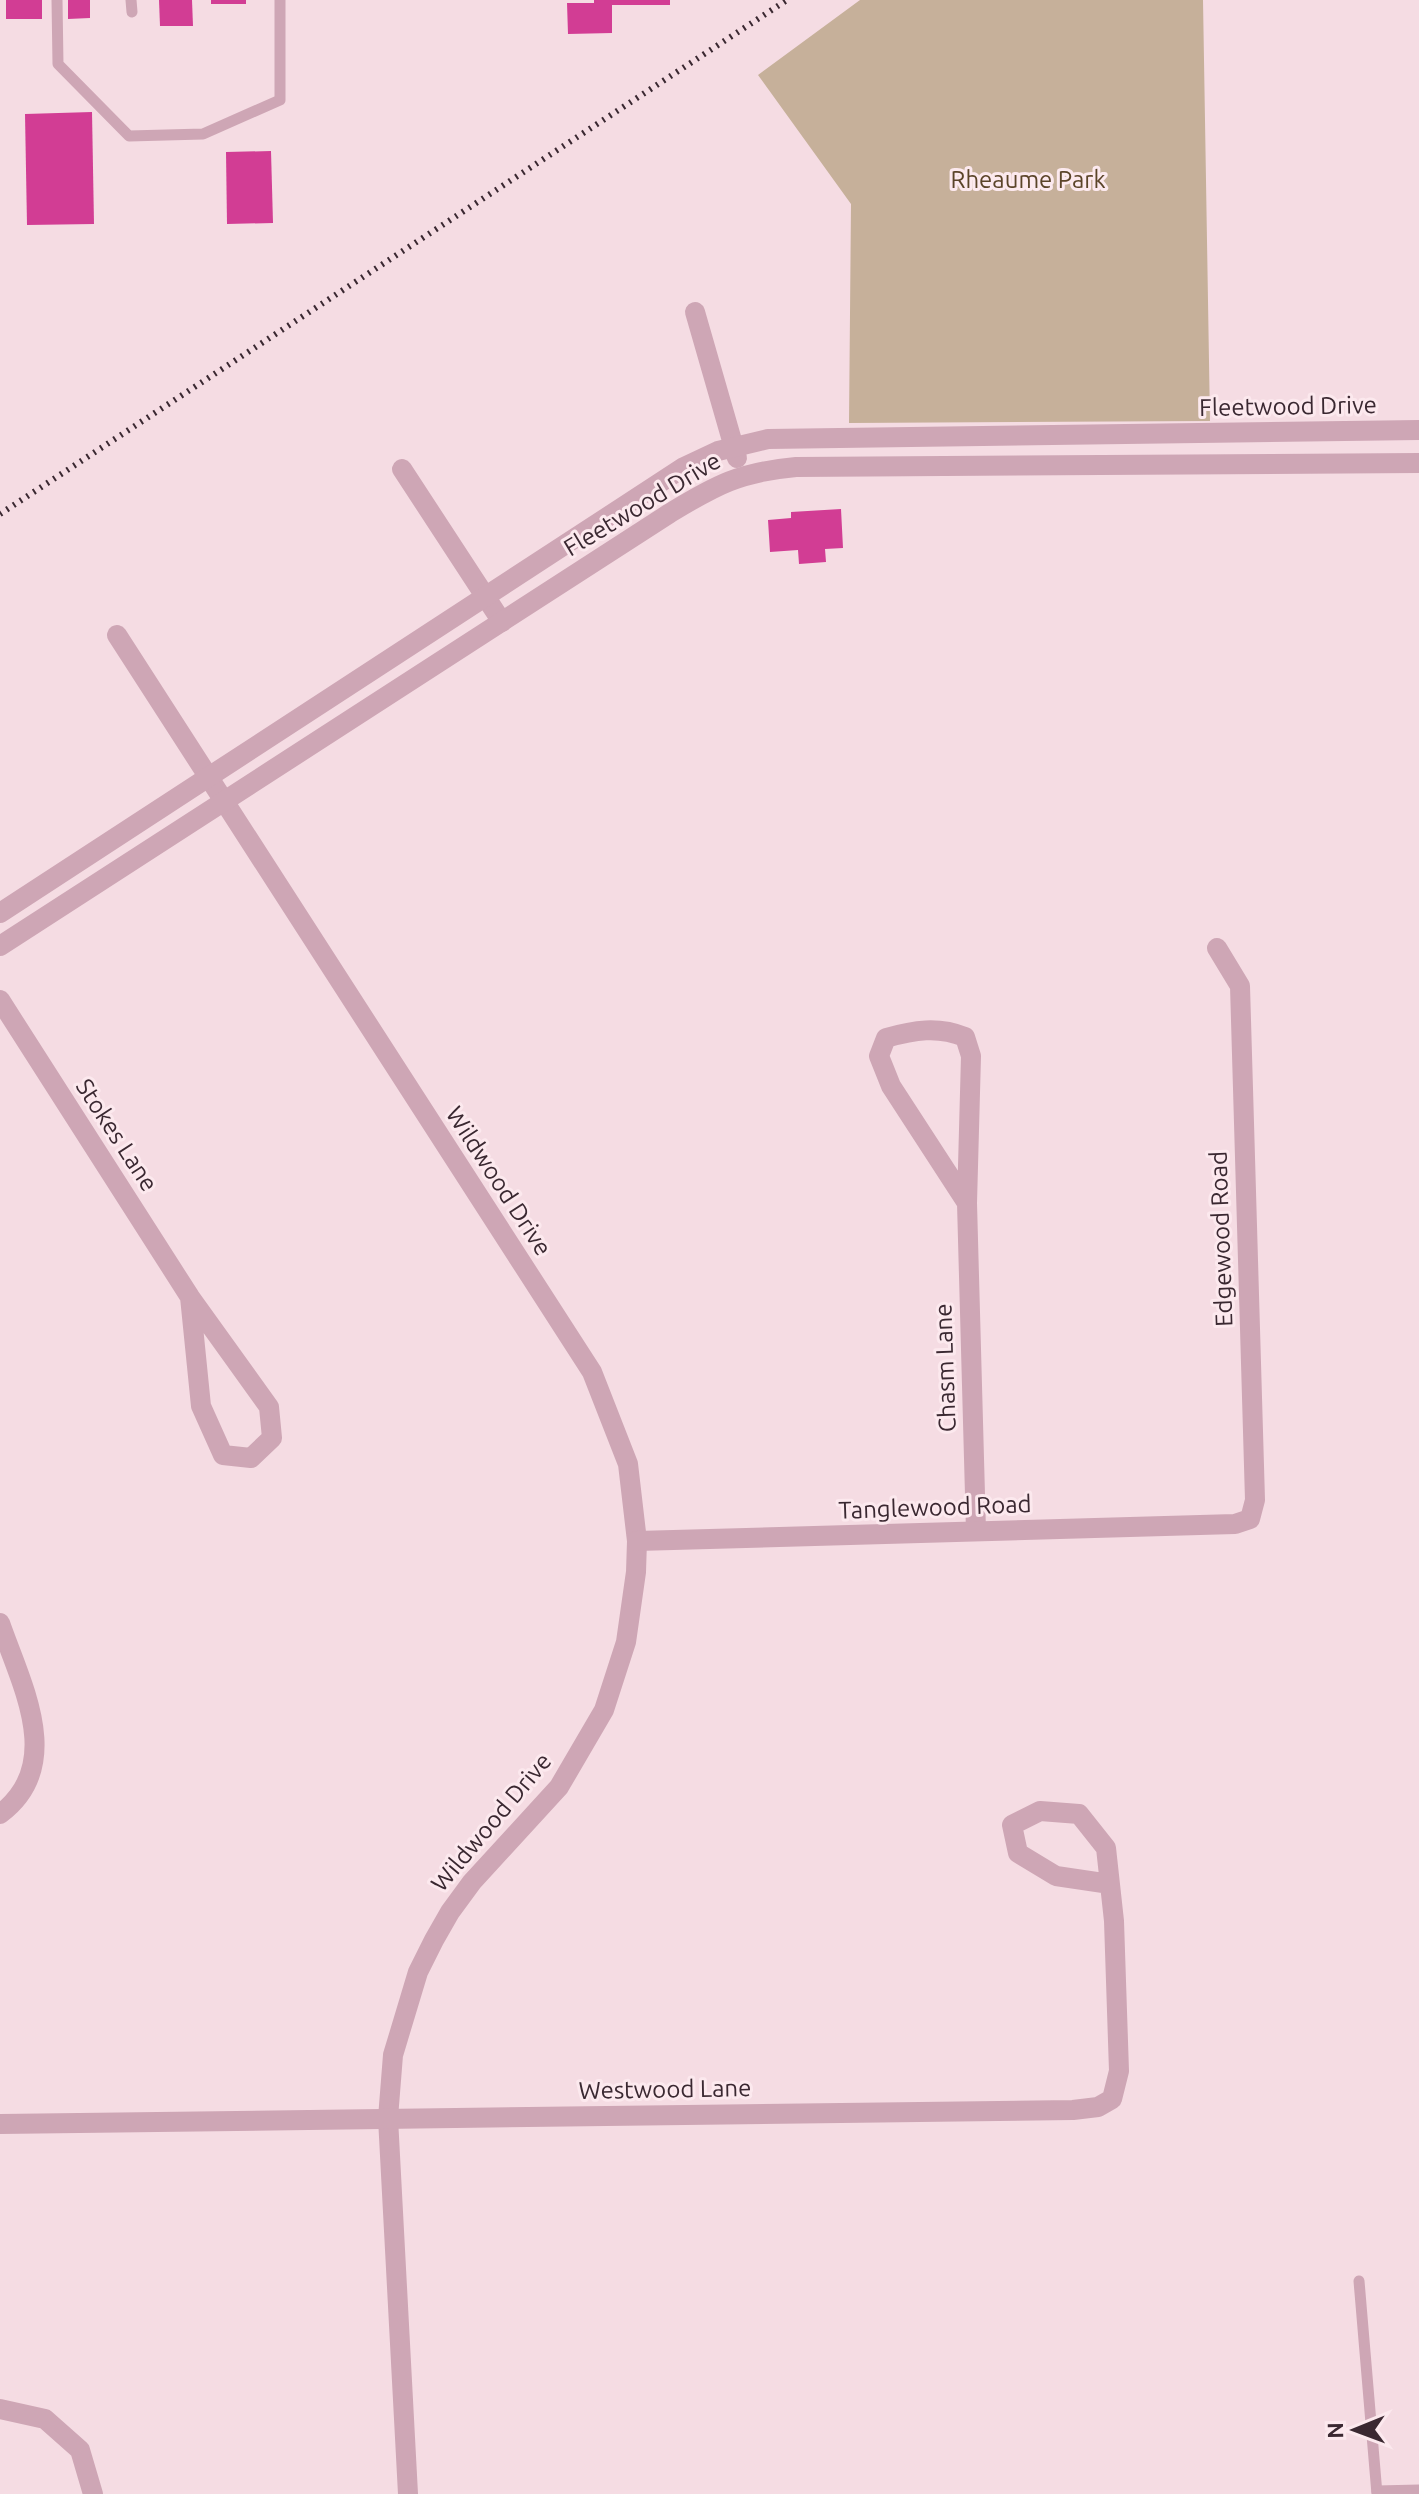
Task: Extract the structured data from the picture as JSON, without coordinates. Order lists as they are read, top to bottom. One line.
{"streets":{"street":["Fleetwood Drive","Stokes Lane","Wildwood Drive","Edgewood Road","Chasm Lane","Tanglewood Road","Westwood Lane"]},"crossings":[["Fleetwood Drive","Wildwood Drive"],["Wildwood Drive","Tanglewood Road"],["Wildwood Drive","Westwood Lane"],["Edgewood Road","Tanglewood Road"],["Chasm Lane","Tanglewood Road"]],"parks":["Rheaume Park"],"north":"left"}
